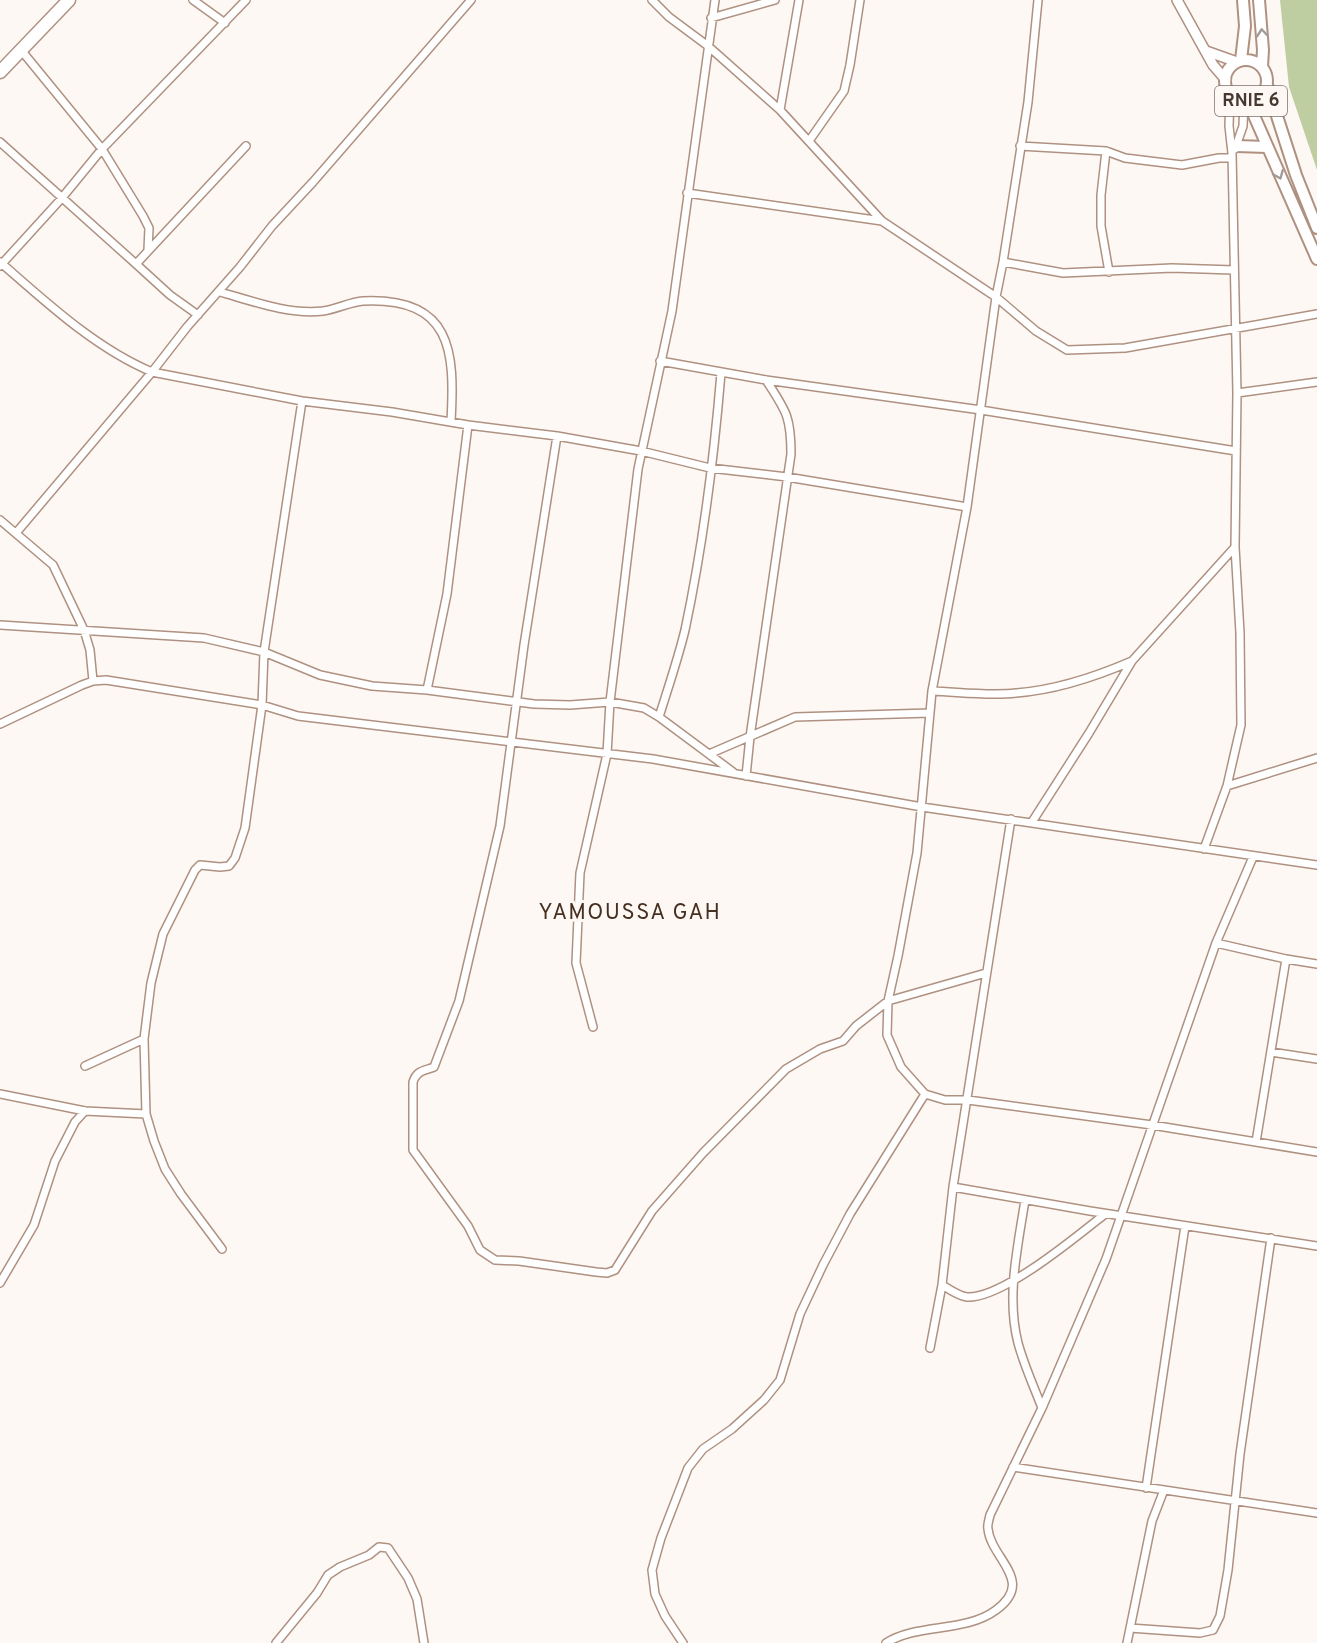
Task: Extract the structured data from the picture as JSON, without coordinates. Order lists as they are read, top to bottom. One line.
{"streets":{"main road":["RNIE 6"]},"districts":["YAMOUSSA GAH"]}
